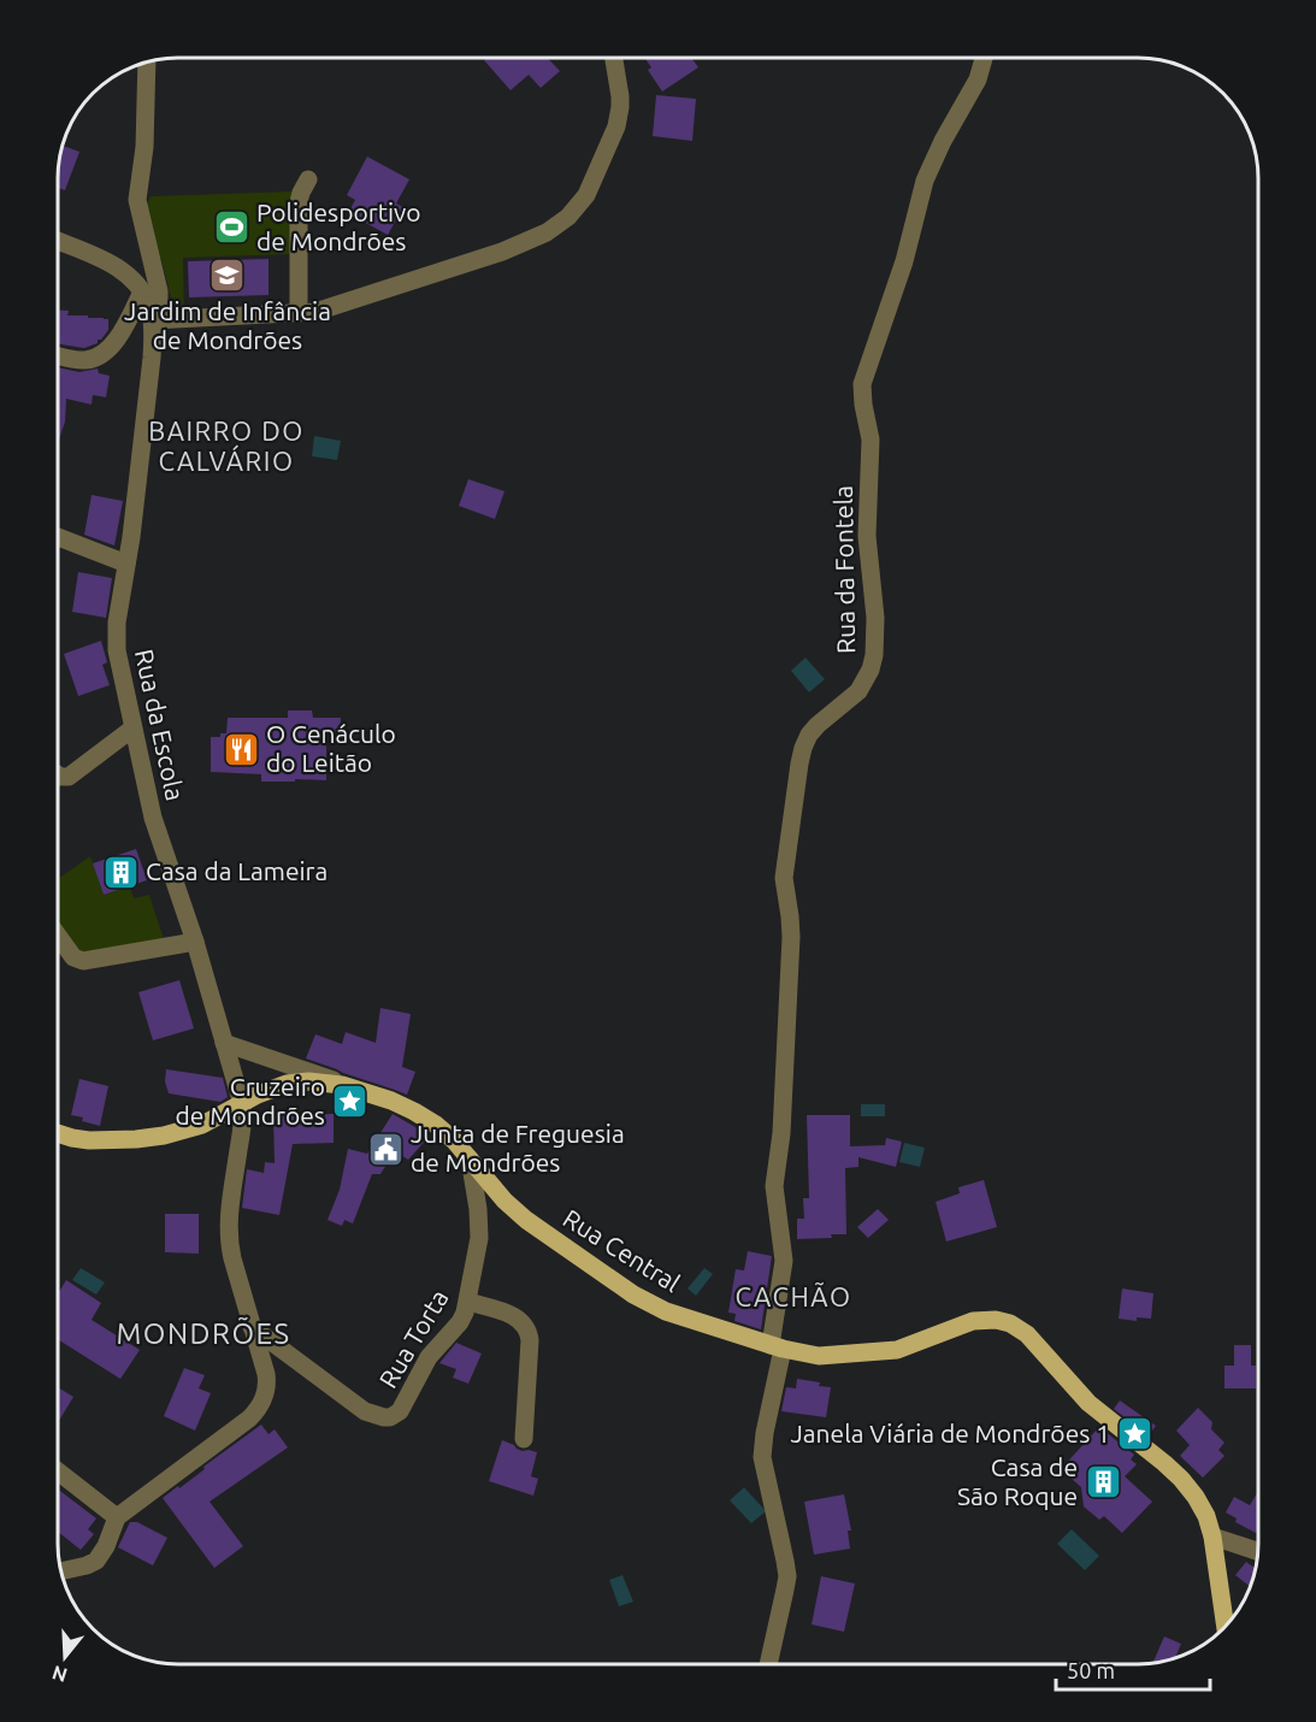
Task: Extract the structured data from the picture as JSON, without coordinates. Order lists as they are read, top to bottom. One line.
{"streets":{"main road":["Rua Central"],"street":["Rua da Fontela","Rua da Escola","Rua Torta"]},"crossings":[["Rua da Fontela","Rua Central"],["Rua da Escola","Rua Central"],["Rua da Escola","Rua Torta"],["Rua Central","Rua Torta"]],"districts":["BAIRRO DO CALVÁRIO","CACHÃO","MONDRÕES"],"places":{"sports":["Polidesportivo de Mondrões"],"school or university":["Jardim de Infância de Mondrões"],"restaurant":["O Cenáculo do Leitão"],"building":["Casa da Lameira","Casa de São Roque"],"place":["Cruzeiro de Mondrões","Janela Viária de Mondrões 1"],"public building":["Junta de Freguesia de Mondrões"]},"scale_bar":"50 m","north":"bottom"}
